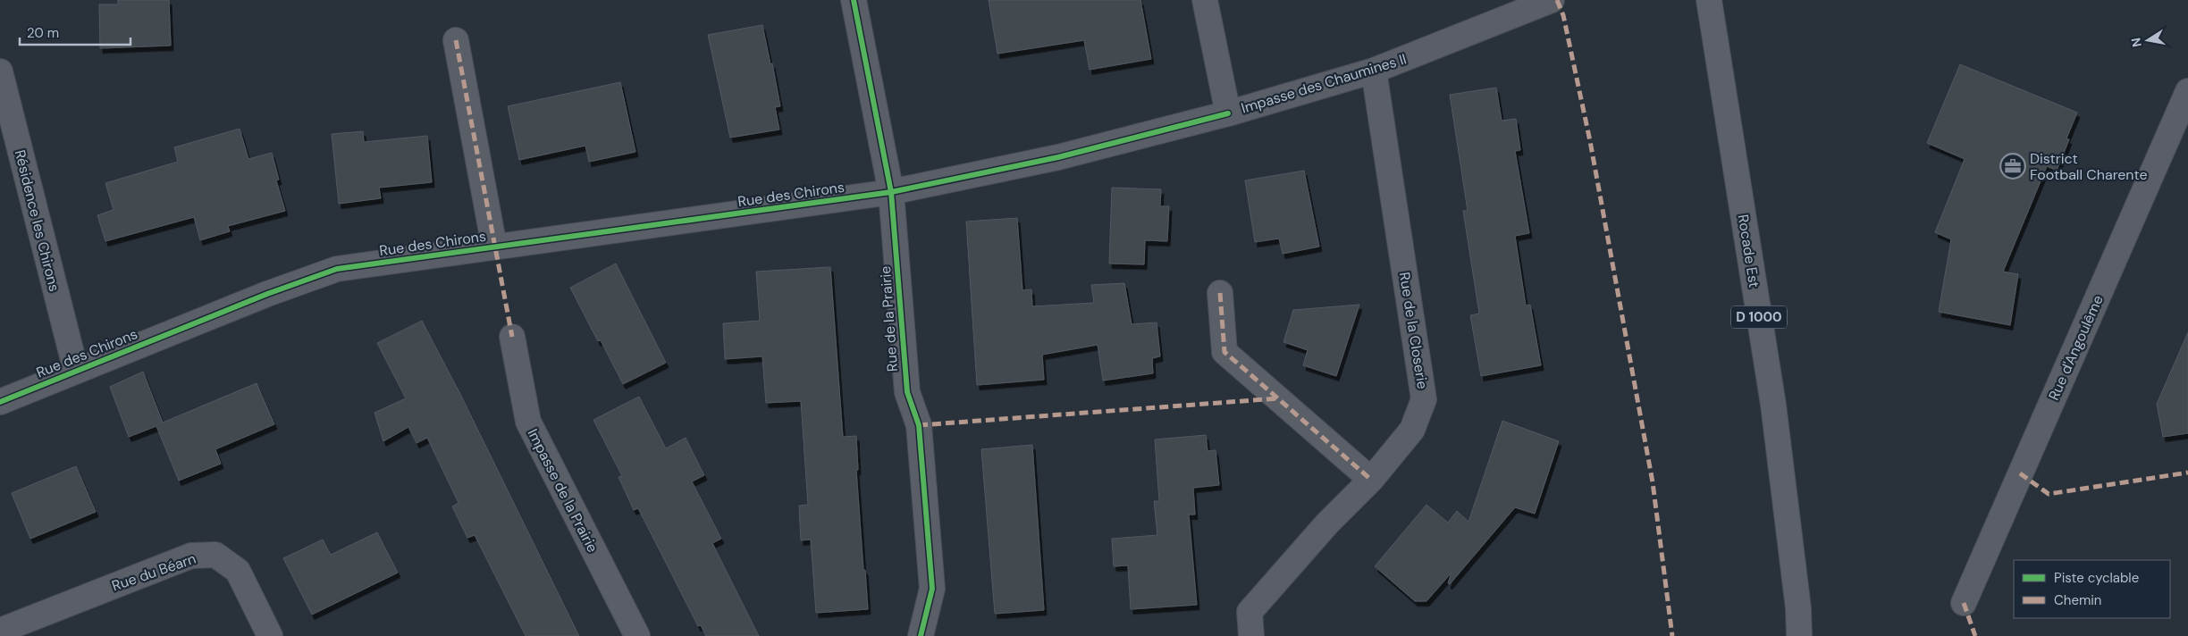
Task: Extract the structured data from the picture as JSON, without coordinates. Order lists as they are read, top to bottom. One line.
{"streets":{"main road":["Rocade Est","D 1000"],"street":["Impasse des Chaumines II","Rue des Chirons","Résidence les Chirons","Rue de la Prairie","Rue de la Closerie","Rue d'Angoulême","Impasse de la Prairie","Rue du Béarn"]},"crossings":[["Impasse des Chaumines II","Rue des Chirons"],["Impasse des Chaumines II","Rue de la Closerie"],["Rue des Chirons","Résidence les Chirons"],["Rue des Chirons","Rue de la Prairie"]],"places":{"office":["District Football Charente"]},"legend":["Piste cyclable","Chemin"],"scale_bar":"20 m","north":"left"}
